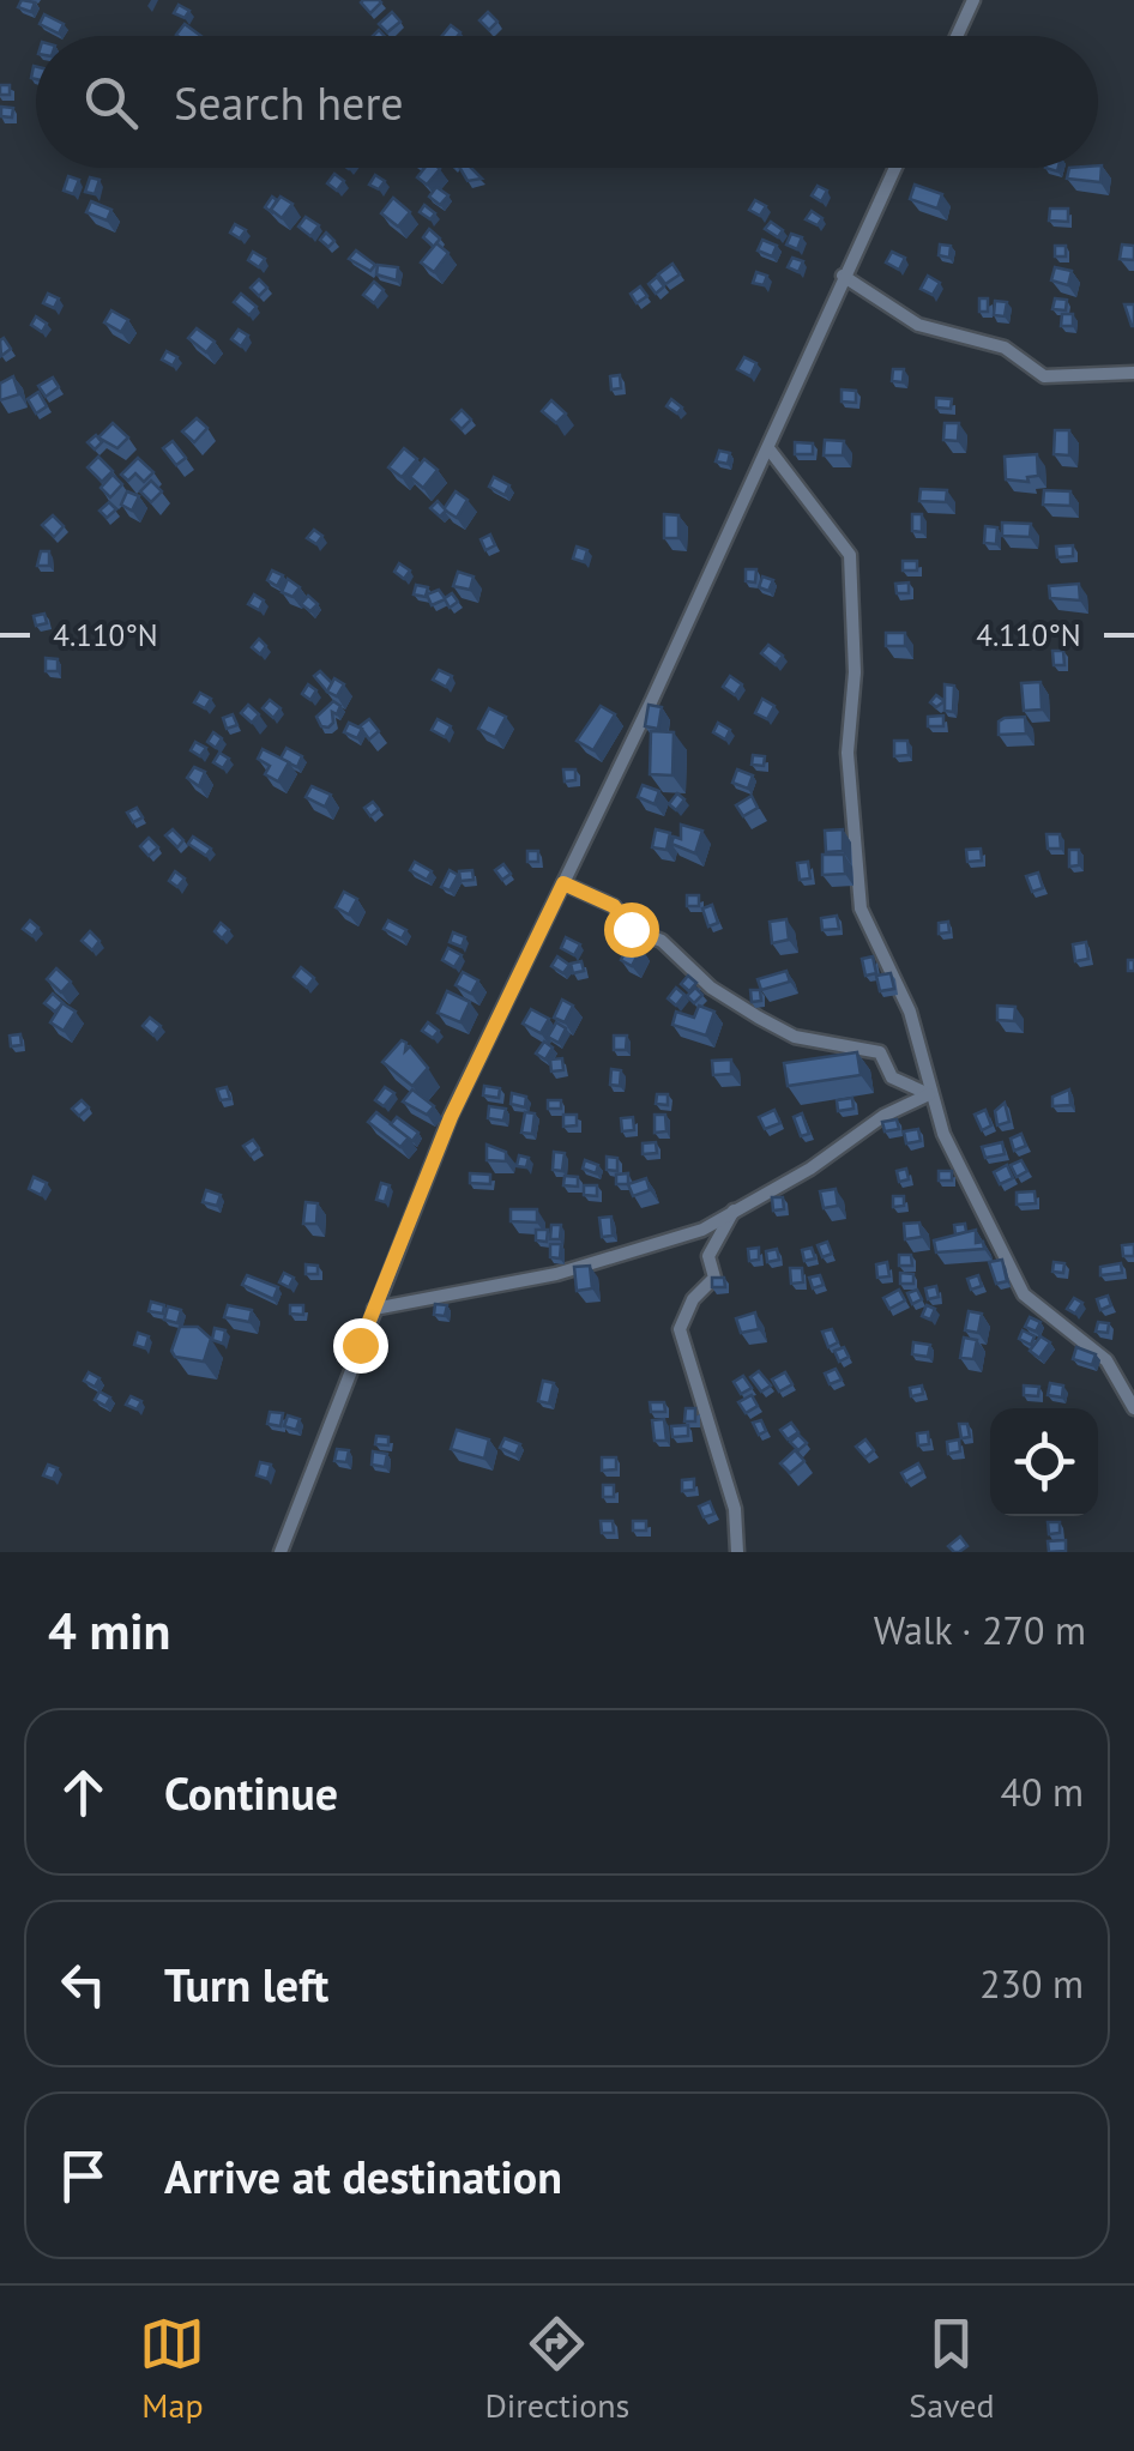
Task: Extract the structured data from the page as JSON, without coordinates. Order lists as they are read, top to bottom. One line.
{"page":{"search":"Search here","heading":["4 min","Walk · 270 m"],"list":[["Continue","40 m"],["Turn left","230 m"],"Arrive at destination"],"nav":["Map","Directions","Saved"]},"coordinates":["4.110°N"]}
